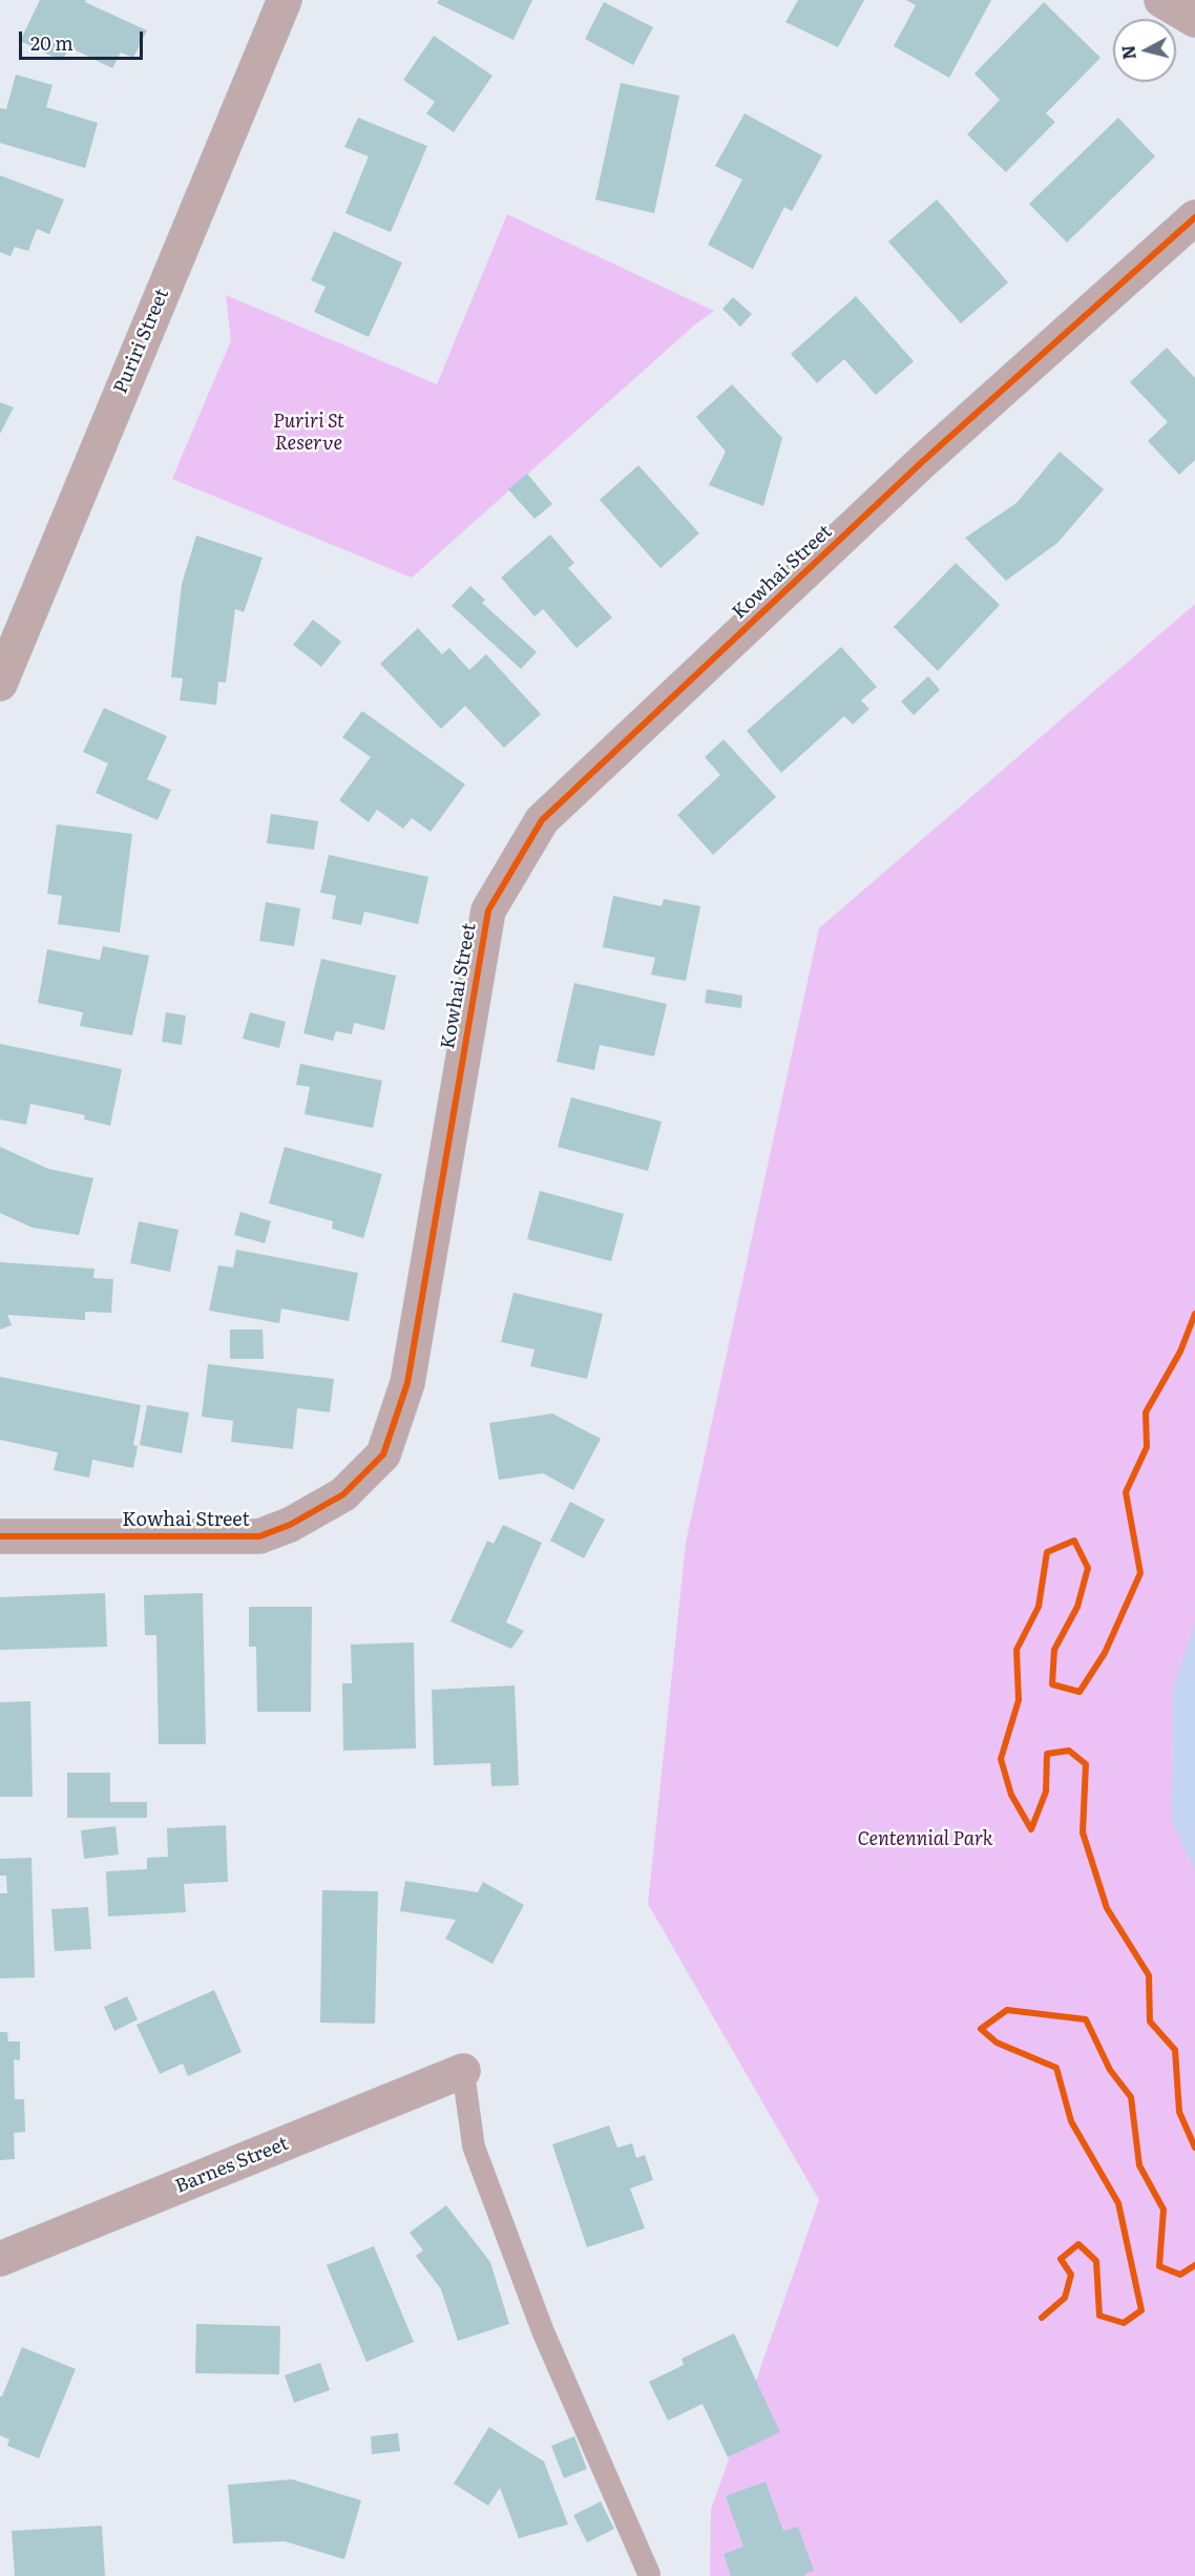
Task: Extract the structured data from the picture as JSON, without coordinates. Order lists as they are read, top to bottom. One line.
{"streets":{"street":["Puriri Street","Kowhai Street","Barnes Street"]},"parks":["Puriri St Reserve","Centennial Park"],"scale_bar":"20 m","north":"left"}
